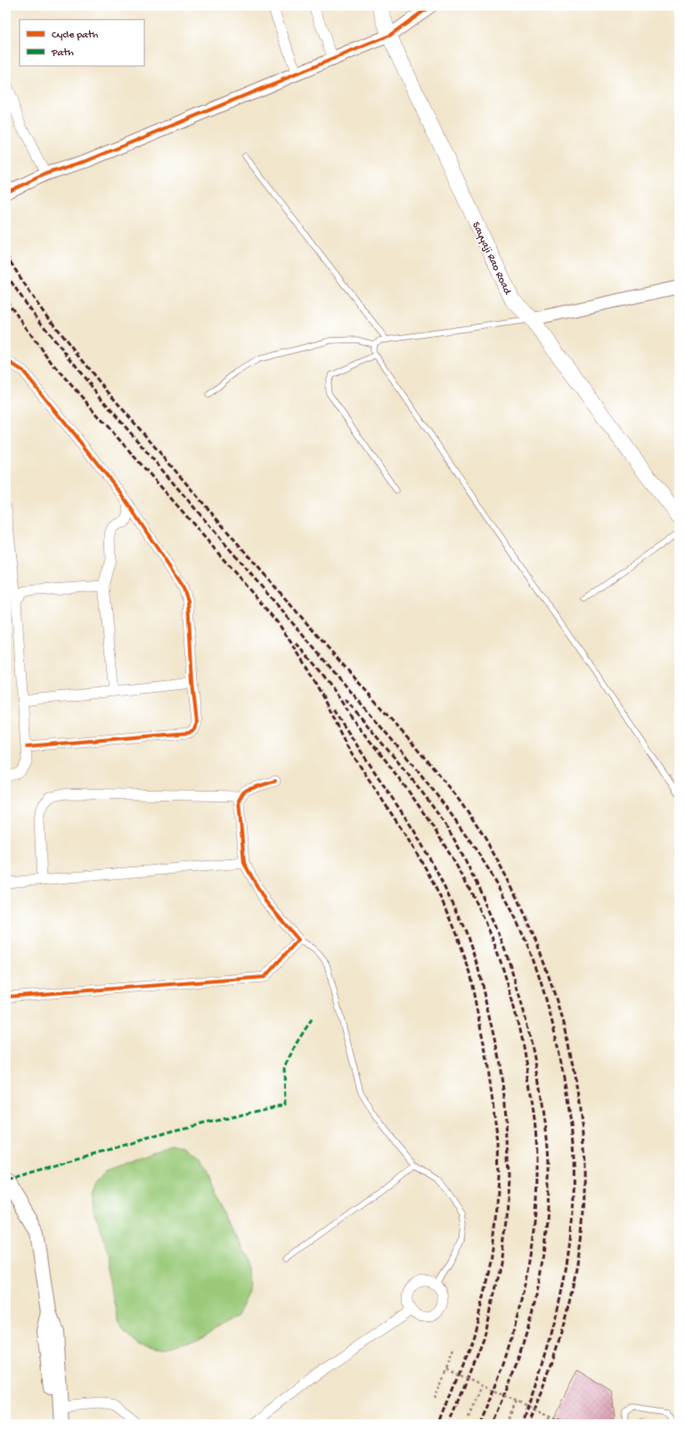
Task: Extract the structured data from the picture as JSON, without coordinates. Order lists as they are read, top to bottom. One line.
{"streets":{"main road":["Sayyaji Rao Road"]},"legend":["Cycle path","Path"]}
